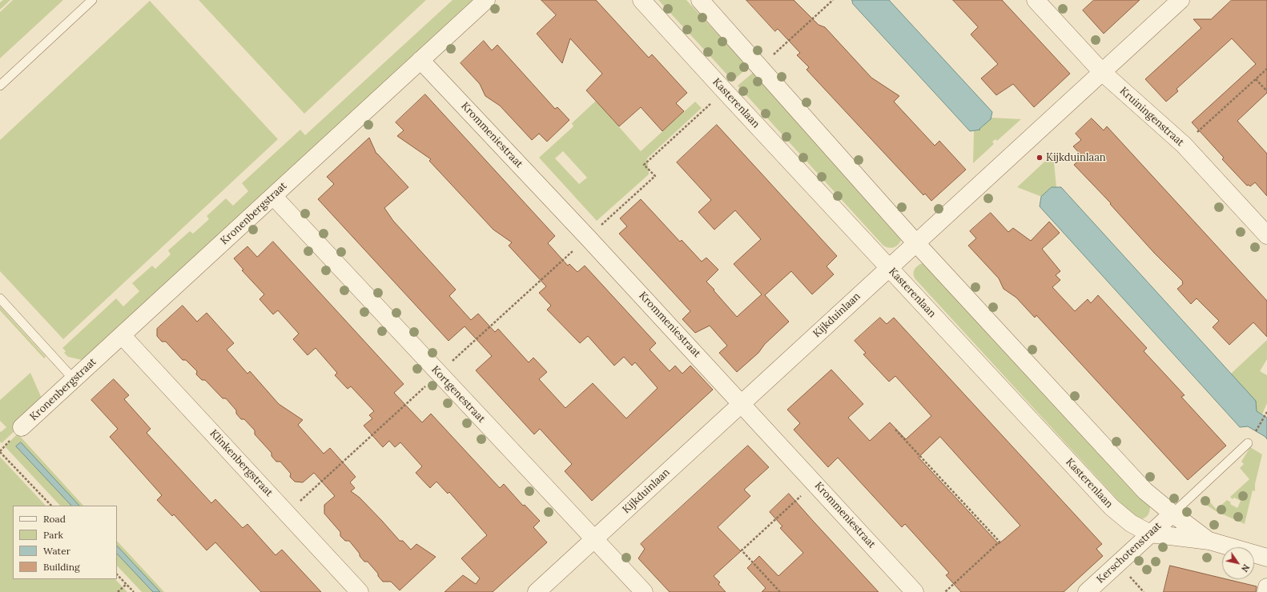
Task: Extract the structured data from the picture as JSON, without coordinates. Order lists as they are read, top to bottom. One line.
{"streets":{"street":["Kasterenlaan","Kruiningenstraat","Krommeniestraat","Kronenbergstraat","Kijkduinlaan","Kortgenestraat","Klinkenbergstraat","Kerschotenstraat"]},"crossings":[["Kasterenlaan","Kijkduinlaan"],["Kasterenlaan","Kerschotenstraat"],["Kruiningenstraat","Kijkduinlaan"],["Krommeniestraat","Kronenbergstraat"],["Krommeniestraat","Kijkduinlaan"],["Kronenbergstraat","Kortgenestraat"],["Kronenbergstraat","Klinkenbergstraat"],["Kijkduinlaan","Kortgenestraat"]],"places":["Kijkduinlaan"],"legend":["Road","Park","Water","Building"],"north":"bottom right"}
